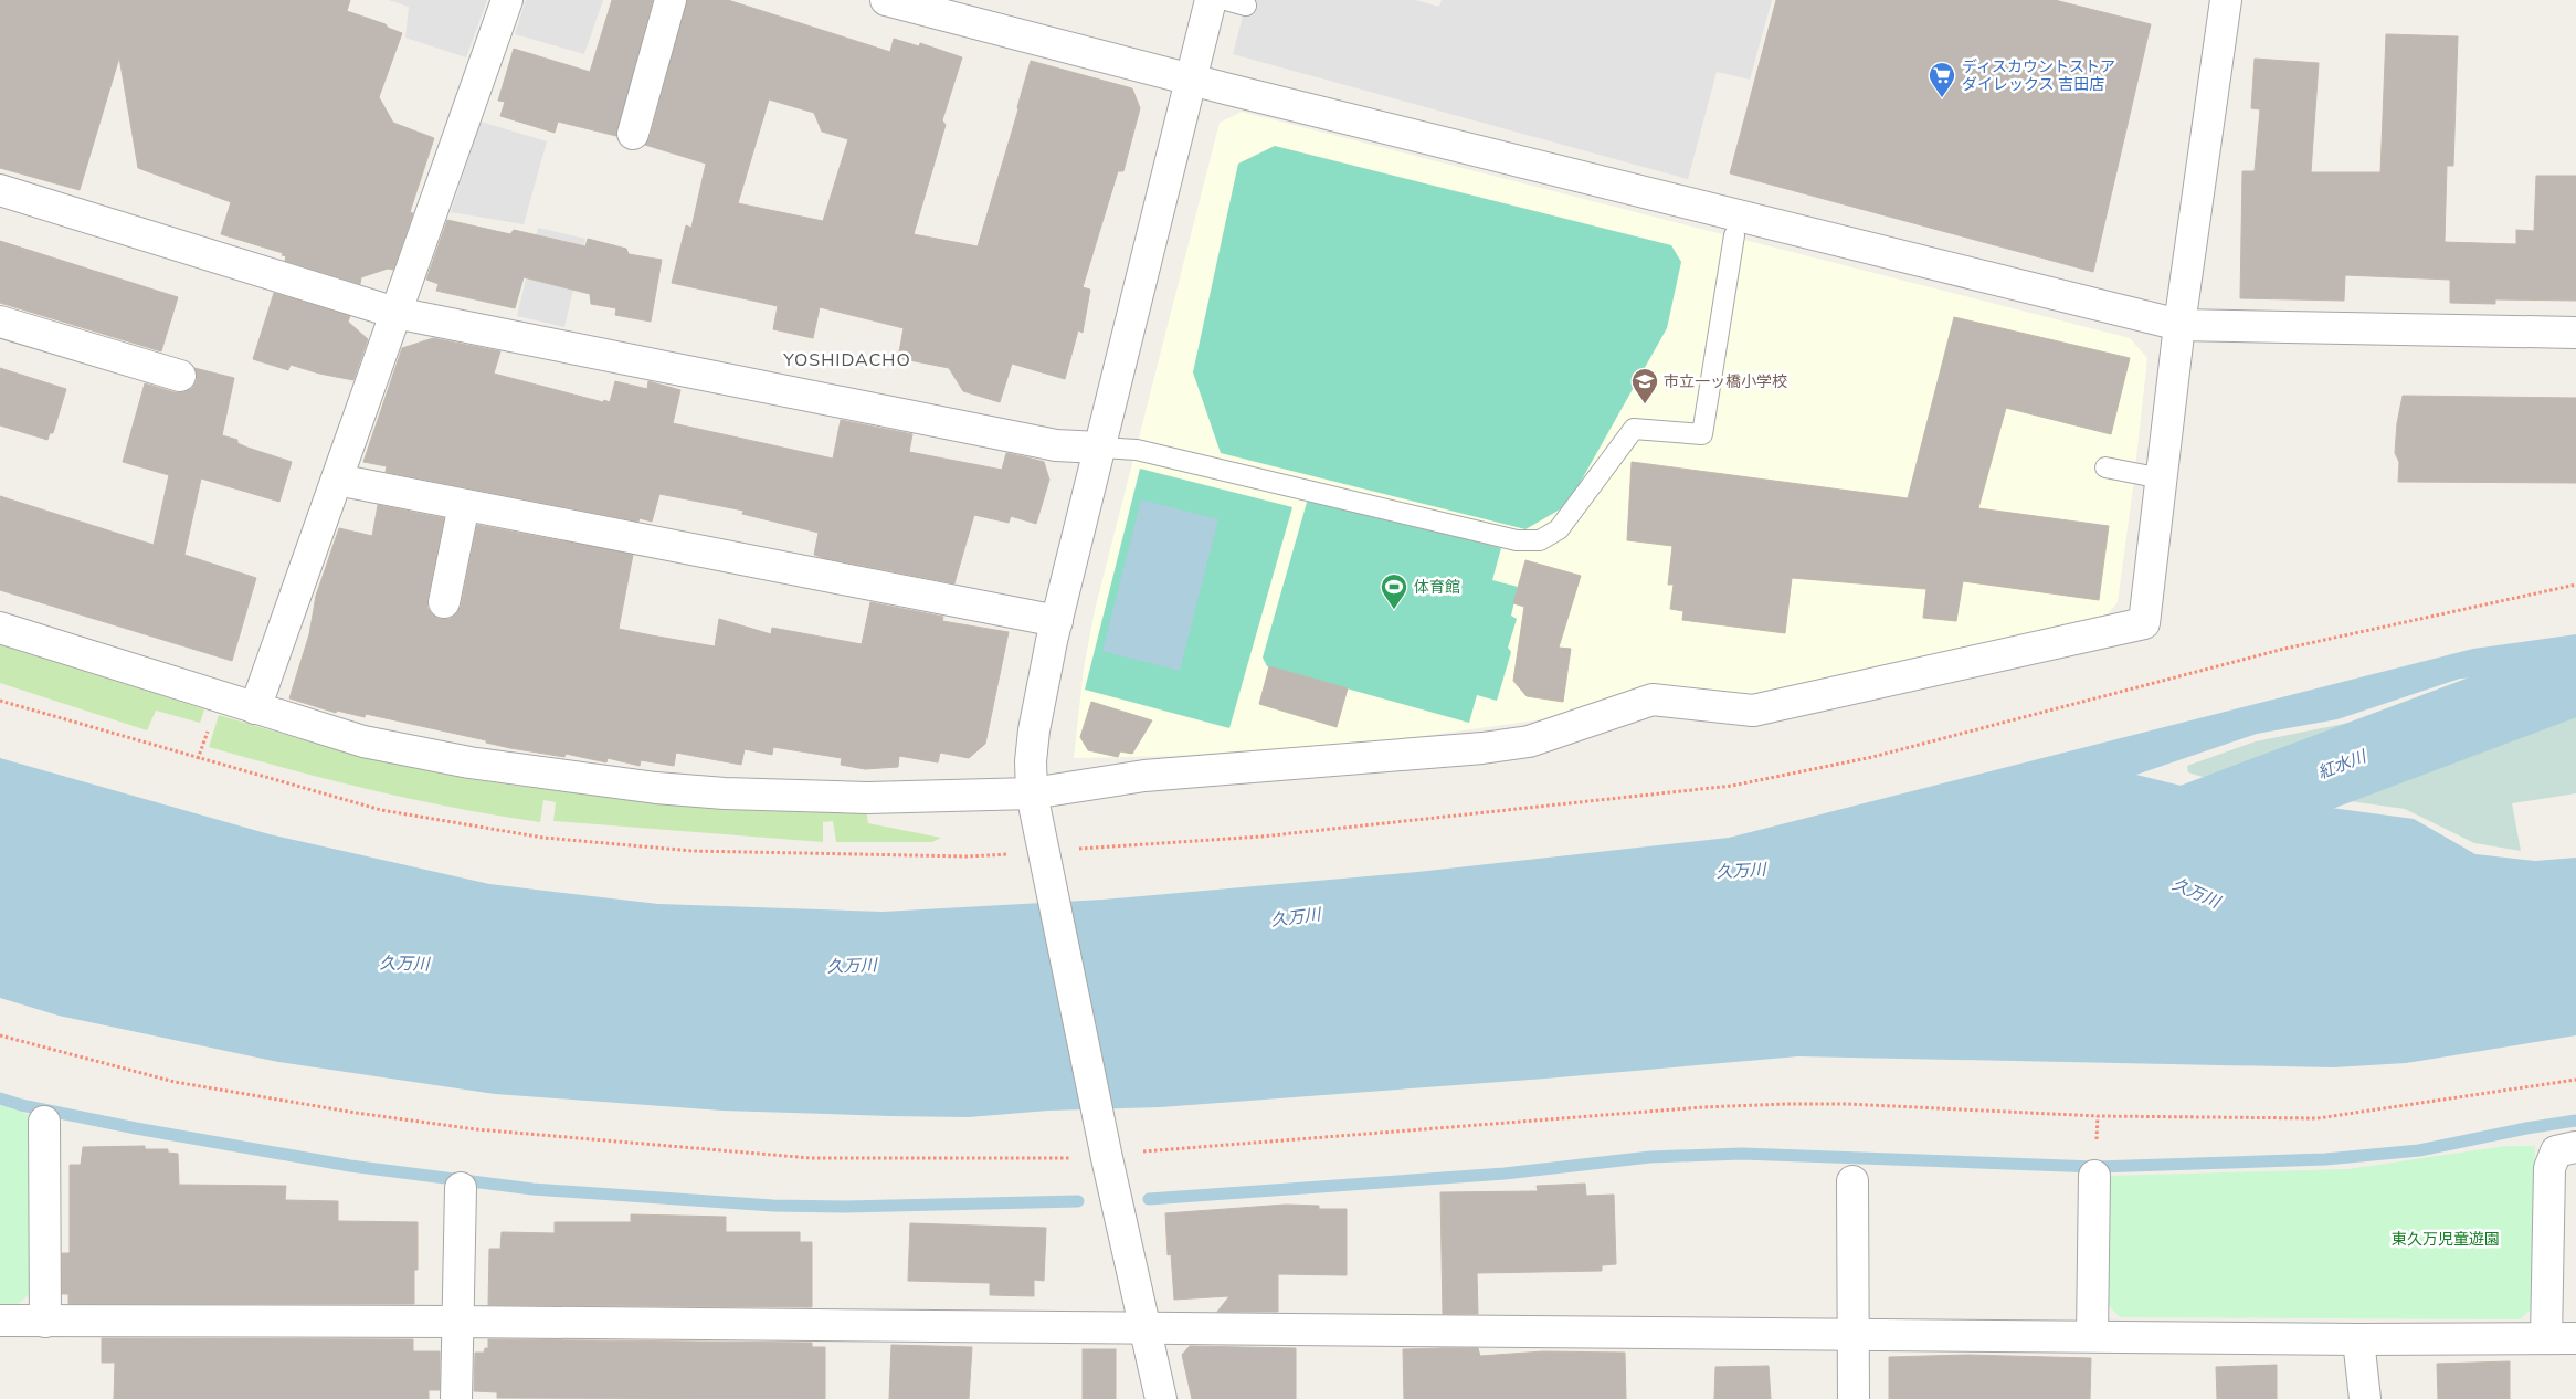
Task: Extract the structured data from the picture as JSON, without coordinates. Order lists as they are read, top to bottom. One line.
{"districts":["YOSHIDACHO"],"water":["紅水川","久万川"],"parks":["東久万児童遊園"],"places":{"supermarket":["ディスカウントストア ダイレックス 吉田店"],"school or university":["市立一ッ橋小学校"],"sports":["体育館"]}}
